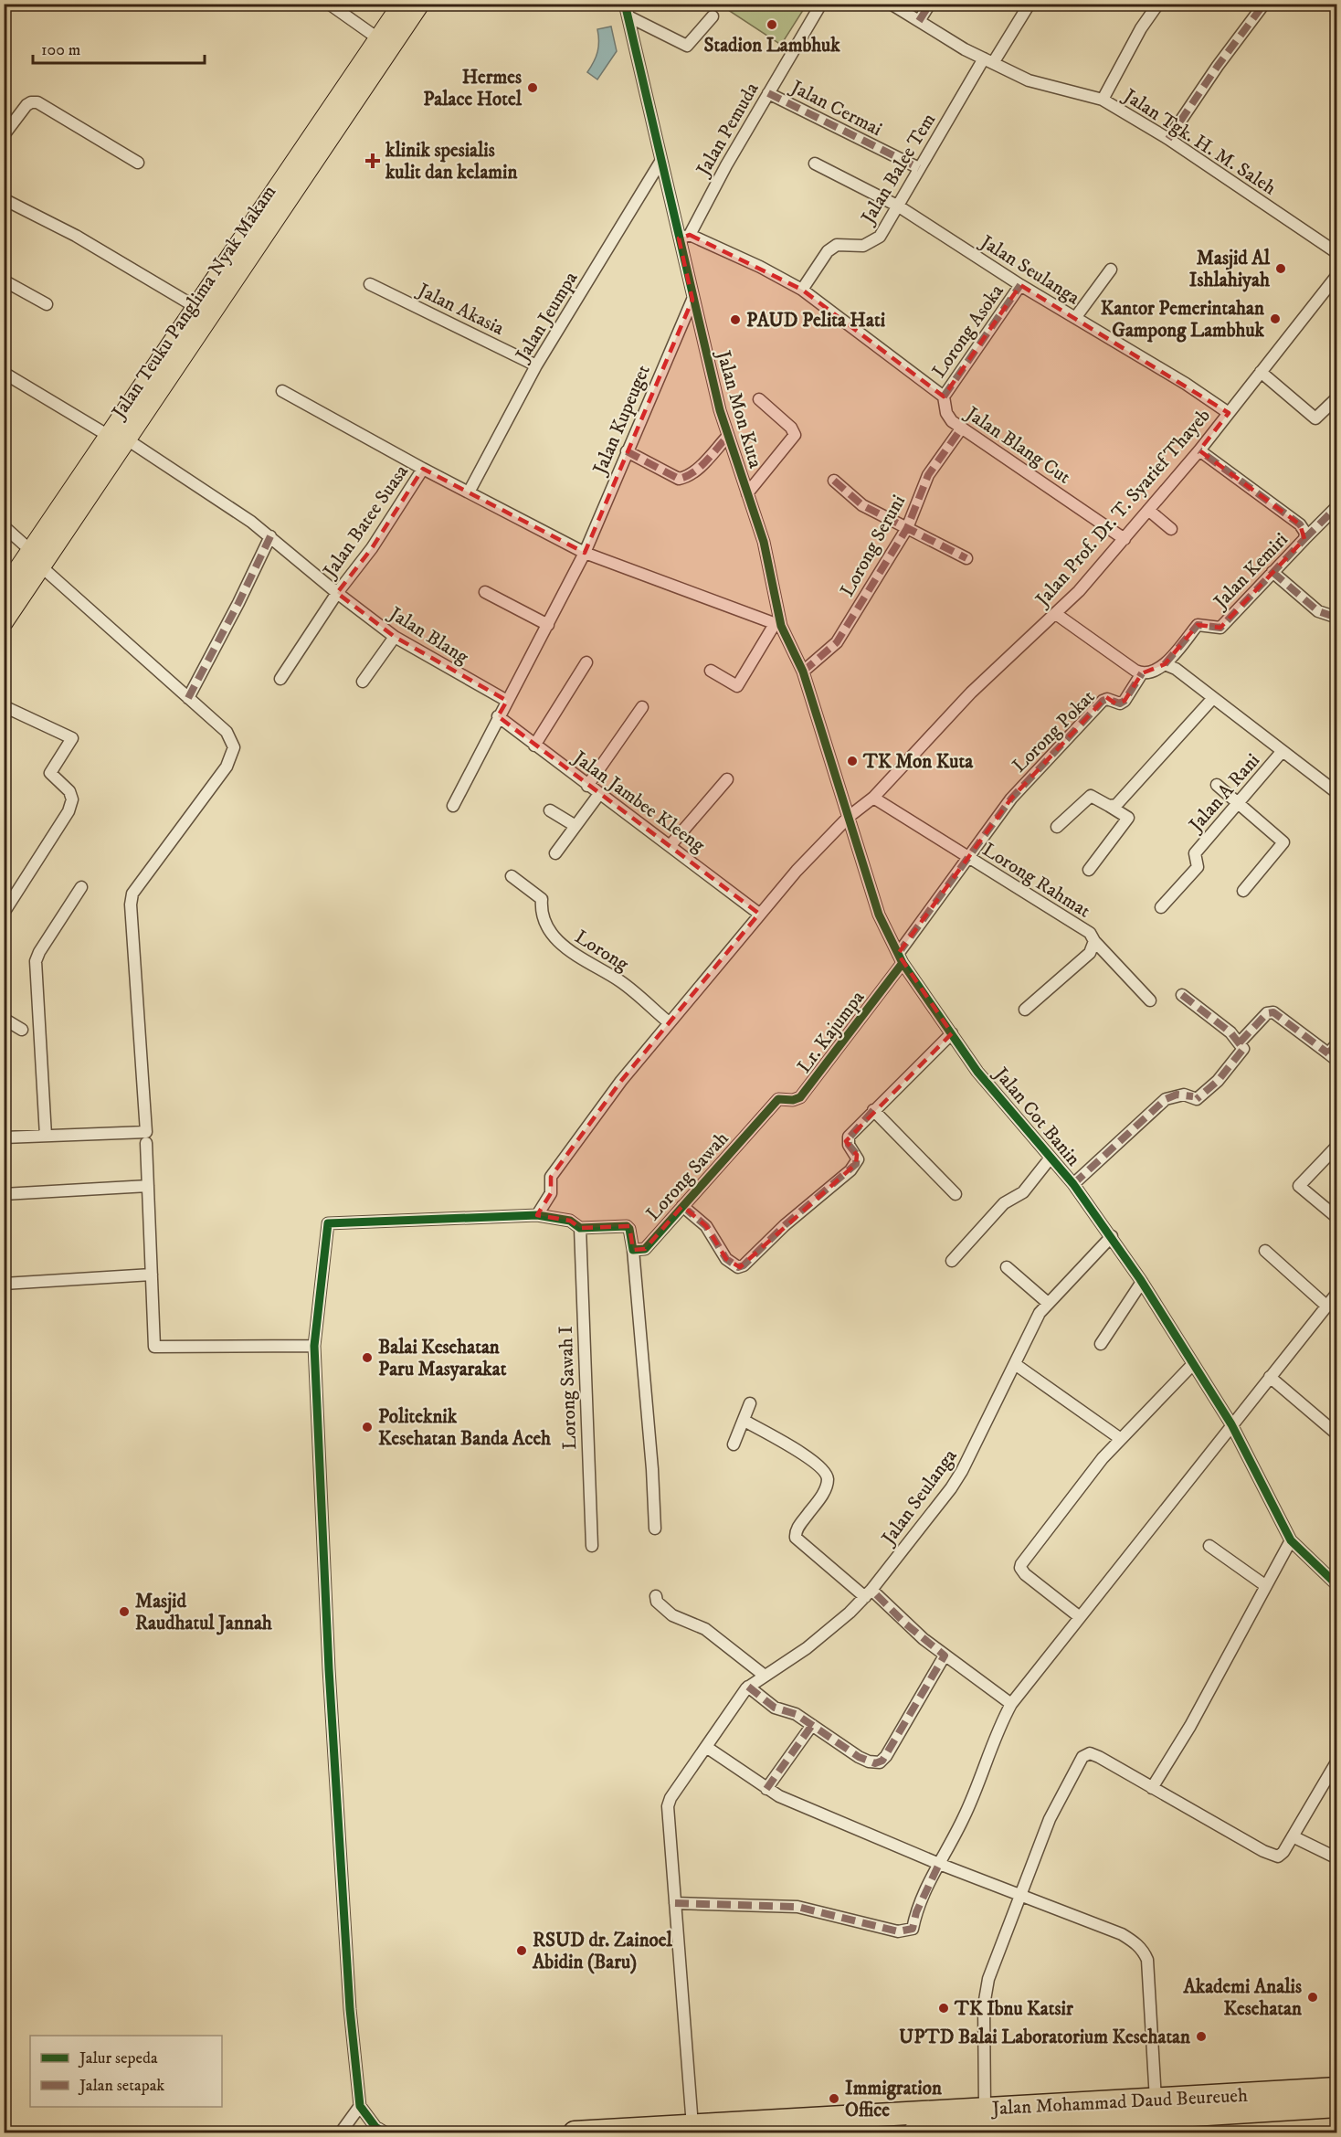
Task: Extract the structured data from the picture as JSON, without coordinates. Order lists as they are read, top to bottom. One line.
{"streets":{"highway":["Jalan Mohammad Daud Beureueh"],"main road":["Jalan Teuku Panglima Nyak Makam"],"street":["Jalan Cermai","Jalan Pemuda","Jalan Tgk. H. M. Saleh","Jalan Balee Tem","Jalan Seulanga","Jalan Akasia","Jalan Jeumpa","Lorong Asoka","Jalan Mon Kuta","Jalan Kupeuget","Jalan Blang Cut","Jalan Prof. Dr. T. Syarief Thayeb","Jalan Batee Suasa","Lorong Seruni","Jalan Kemiri","Jalan Blang","Lorong Pokat","Jalan A Rani","Jalan Jambee Kleeng","Lorong Rahmat","Lorong","Lr. Kajumpa","Jalan Cot Banin","Lorong Sawah","Lorong Sawah I"]},"crossings":[["Jalan Cermai","Jalan Pemuda"],["Jalan Cermai","Jalan Balee Tem"],["Jalan Pemuda","Jalan Mon Kuta"],["Jalan Tgk. H. M. Saleh","Jalan Balee Tem"],["Jalan Balee Tem","Jalan Seulanga"],["Jalan Seulanga","Lorong Asoka"],["Jalan Seulanga","Jalan Prof. Dr. T. Syarief Thayeb"],["Jalan Seulanga","Jalan Cot Banin"],["Jalan Teuku Panglima Nyak Makam","Jalan Batee Suasa"],["Jalan Akasia","Jalan Jeumpa"],["Jalan Jeumpa","Jalan Mon Kuta"],["Jalan Jeumpa","Jalan Batee Suasa"],["Lorong Asoka","Jalan Blang Cut"],["Jalan Mon Kuta","Jalan Kupeuget"],["Jalan Mon Kuta","Jalan Prof. Dr. T. Syarief Thayeb"],["Jalan Mon Kuta","Jalan Batee Suasa"],["Jalan Mon Kuta","Lorong Seruni"],["Jalan Mon Kuta","Jalan Cot Banin"],["Jalan Kupeuget","Jalan Batee Suasa"],["Jalan Kupeuget","Jalan Blang"],["Jalan Kupeuget","Jalan Jambee Kleeng"],["Jalan Blang Cut","Jalan Prof. Dr. T. Syarief Thayeb"],["Jalan Blang Cut","Lorong Seruni"],["Jalan Prof. Dr. T. Syarief Thayeb","Jalan Kemiri"],["Jalan Prof. Dr. T. Syarief Thayeb","Jalan Jambee Kleeng"],["Jalan Prof. Dr. T. Syarief Thayeb","Lorong Rahmat"],["Jalan Prof. Dr. T. Syarief Thayeb","Lorong"],["Jalan Prof. Dr. T. Syarief Thayeb","Jalan Cot Banin"],["Jalan Prof. Dr. T. Syarief Thayeb","Lorong Sawah"],["Jalan Batee Suasa","Jalan Blang"],["Lorong Pokat","Lr. Kajumpa"],["Lorong Rahmat","Lr. Kajumpa"],["Lr. Kajumpa","Jalan Cot Banin"],["Lr. Kajumpa","Lorong Sawah"],["Lorong Sawah","Lorong Sawah I"]],"places":{"other":["Stadion Lambhuk","Hermes Palace Hotel","Masjid Al Ishlahiyah","Kantor Pemerintahan Gampong Lambhuk","PAUD Pelita Hati","TK Mon Kuta","Balai Kesehatan Paru Masyarakat","Politeknik Kesehatan Banda Aceh","Masjid Raudhatul Jannah","RSUD dr. Zainoel Abidin (Baru)","Akademi Analis Kesehatan","TK Ibnu Katsir","UPTD Balai Laboratorium Kesehatan","Immigration Office"],"health":["klinik spesialis kulit dan kelamin"]},"legend":["Jalur sepeda","Jalan setapak"],"scale_bar":"100 m"}
